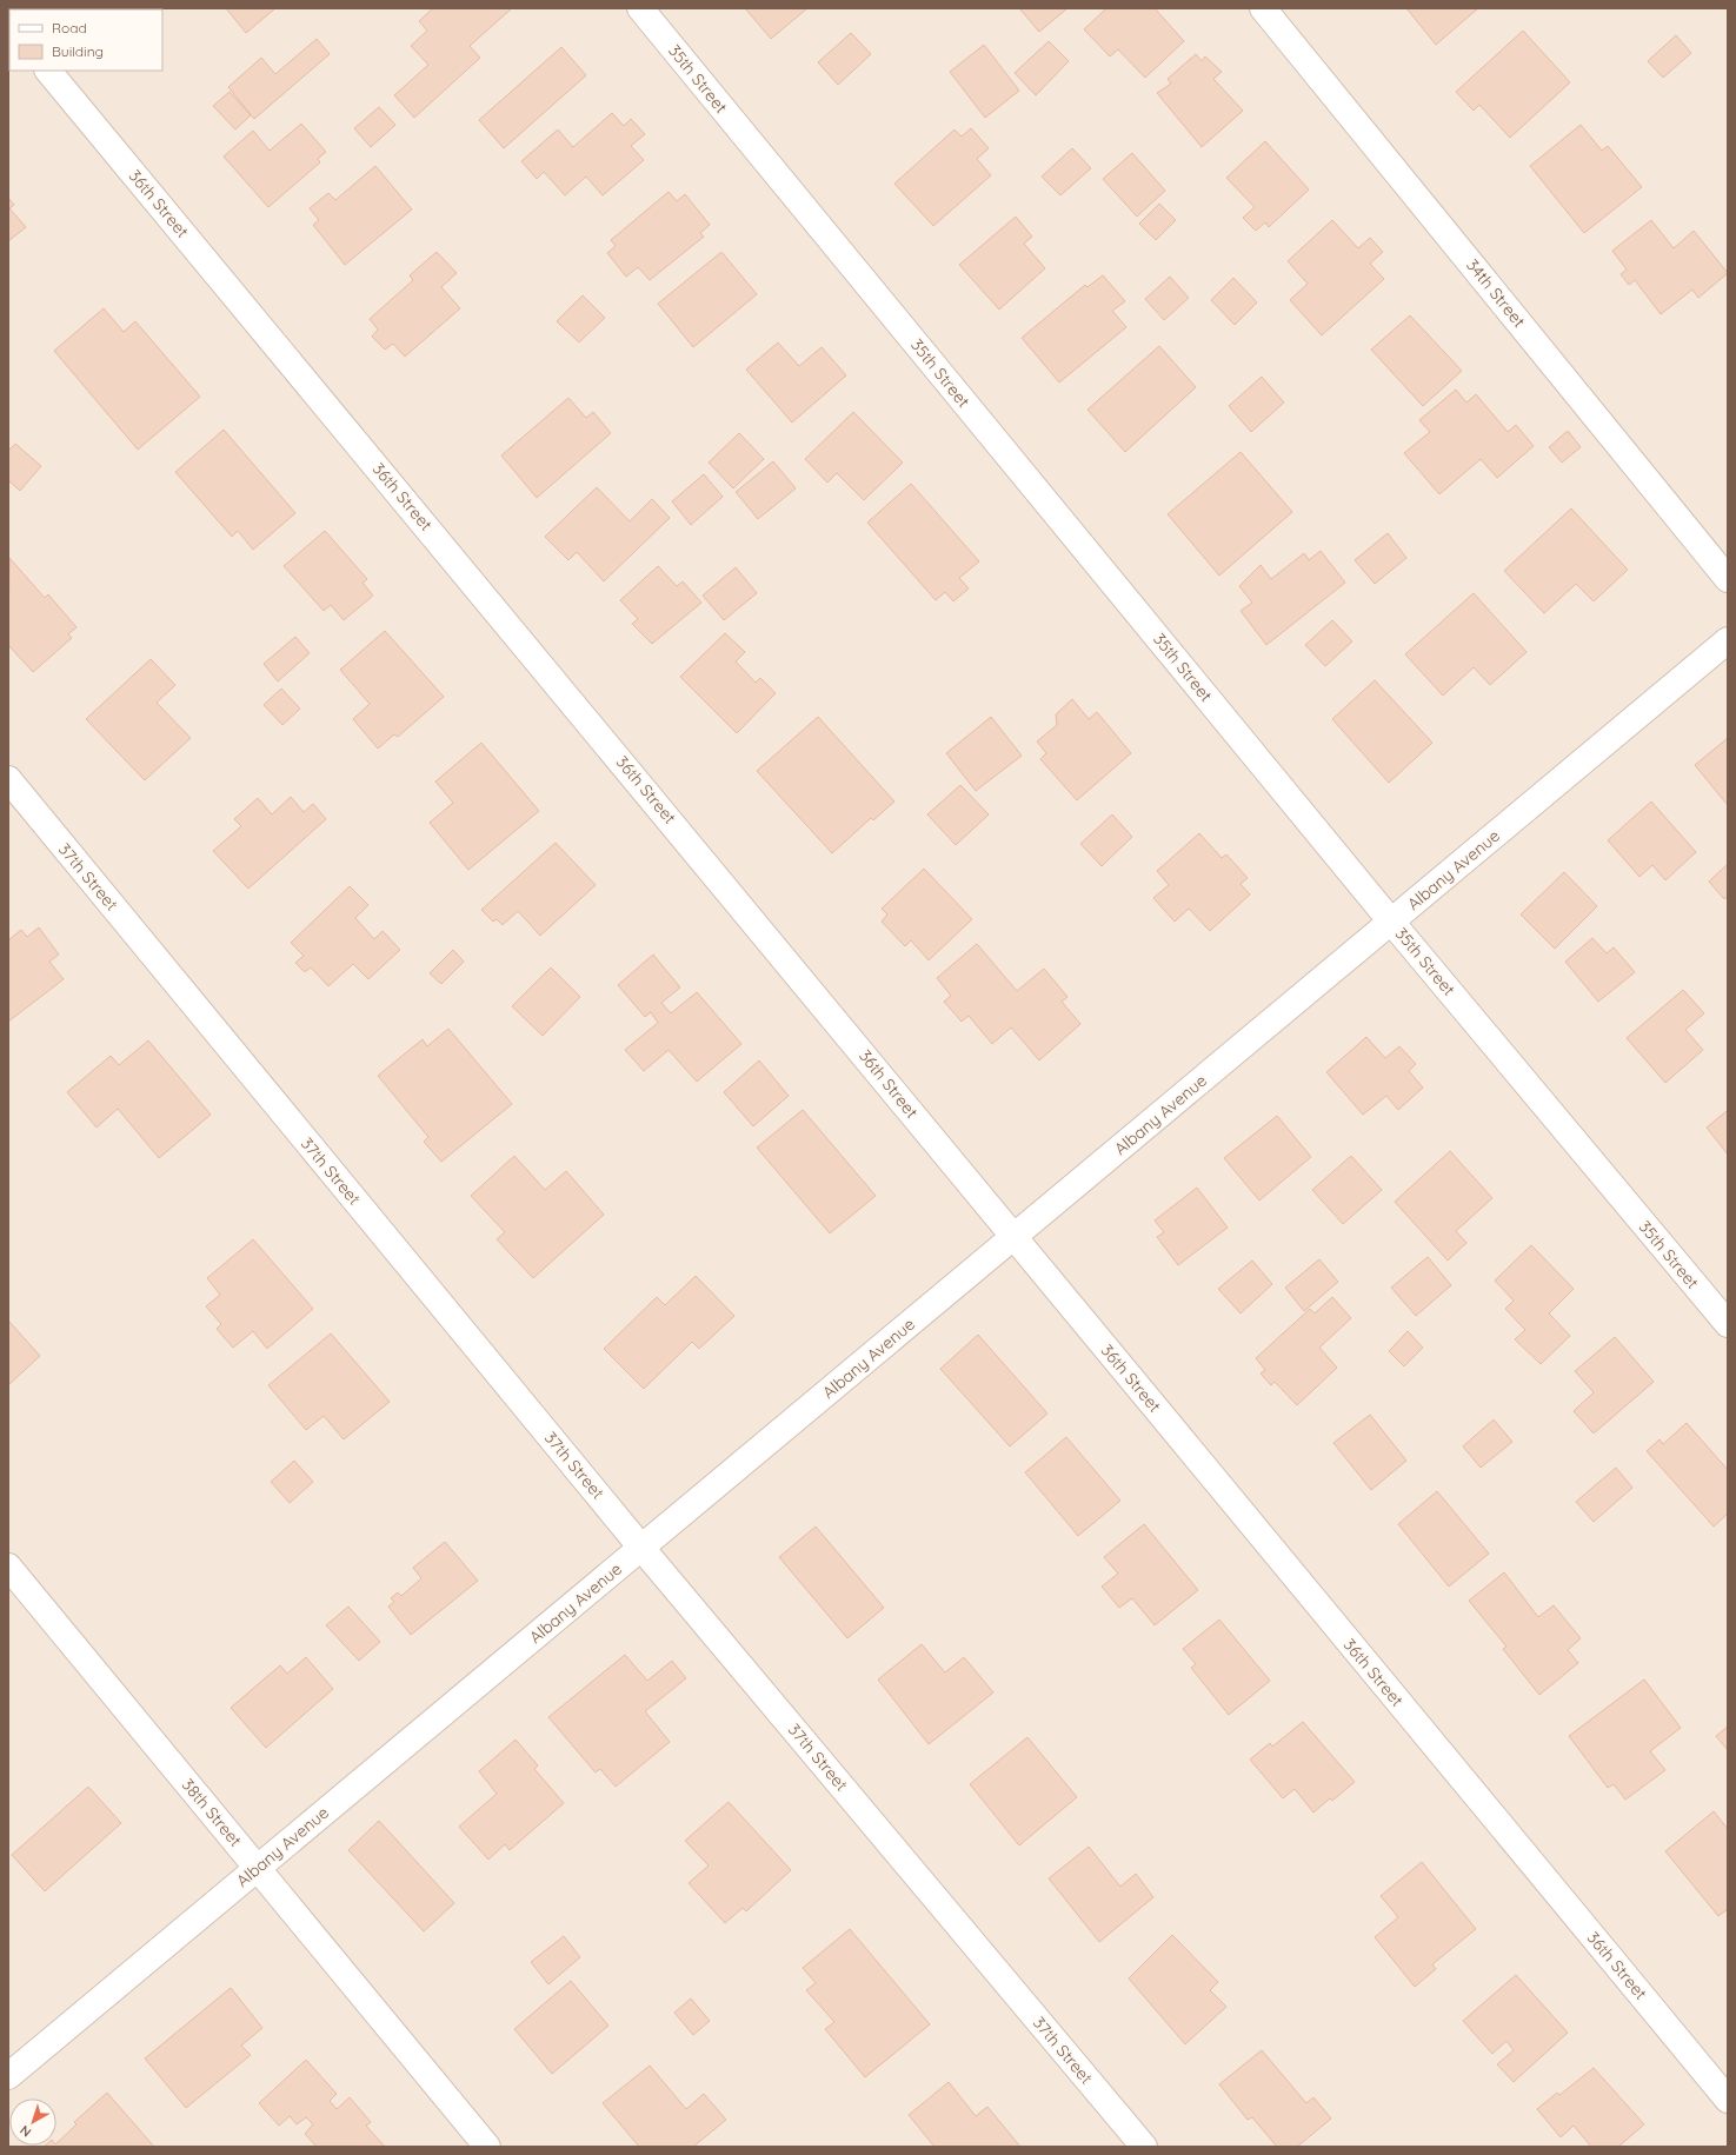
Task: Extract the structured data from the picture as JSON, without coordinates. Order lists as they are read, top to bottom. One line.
{"streets":{"street":["35th Street","36th Street","34th Street","Albany Avenue","37th Street","38th Street"]},"crossings":[["35th Street","Albany Avenue"],["36th Street","Albany Avenue"],["Albany Avenue","37th Street"],["Albany Avenue","38th Street"]],"legend":["Road","Building"],"north":"bottom left"}
